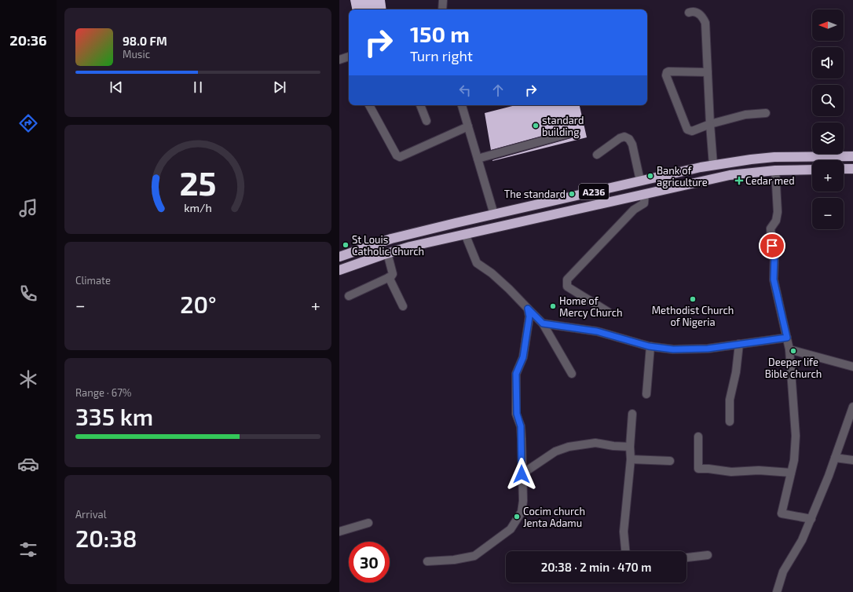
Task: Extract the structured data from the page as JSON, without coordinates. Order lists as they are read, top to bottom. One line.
{"streets":{"highway":["A236"]},"places":{"other":["standard building","Bank of agriculture","The standard","St Louis Catholic Church","Methodist Church of Nigeria","Home of Mercy Church","Deeper life Bible church","Cocim church Jenta Adamu"],"health":["Cedar med"]},"north":"left","page":{"tabs":"20:36","map_buttons":["+","−"],"turn":["150 m","Turn right"],"song":["98.0 FM","Music"],"tile":["Climate",["Range · 67%","335 km"],["Arrival","20:38"]],"heat":["−","20°","+"],"limit":"30","trip":"20:38 · 2 min · 470 m","gauge":["25","km/h"]}}
